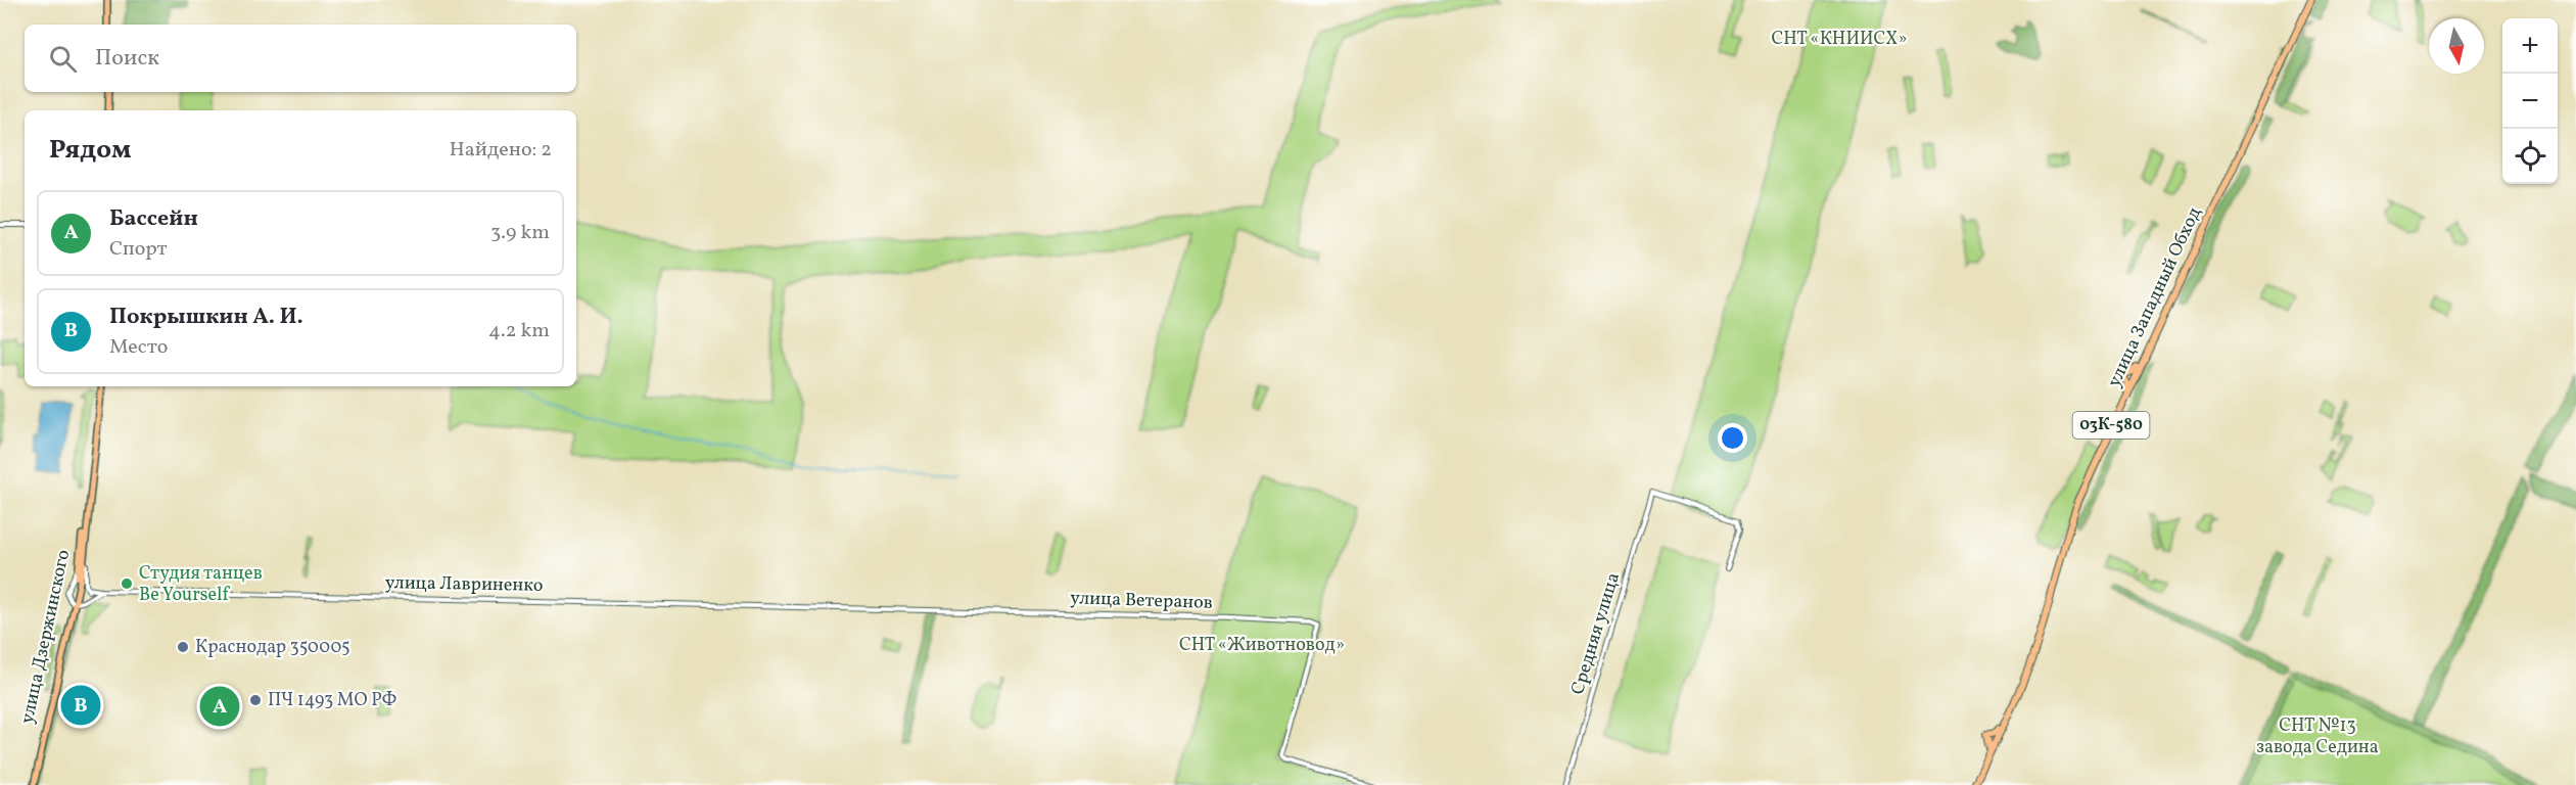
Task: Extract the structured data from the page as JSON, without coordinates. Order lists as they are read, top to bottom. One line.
{"streets":{"highway":["улица Западный Обход","03К-580"],"main road":["улица Дзержинского"],"street":["улица Лавриненко","улица Ветеранов","Средняя улица"]},"crossings":[["улица Лавриненко","улица Ветеранов"],["улица Лавриненко","улица Дзержинского"]],"parks":["СНТ «КНИИСХ»","СНТ «Животновод»","СНТ №13 завода Седина"],"places":["Студия танцев Be Yourself","Краснодар 350005","ПЧ 1493 МО РФ"],"north":"bottom","page":{"map_buttons":["+","−"],"search":"Поиск","heading":["Рядом","Найдено: 2"],"list":[{"mark":"A","name":"Бассейн","note":"Спорт","value":"3.9 km"},{"mark":"B","name":"Покрышкин А. И.","note":"Место","value":"4.2 km"}],"pins":["B","A"]}}
